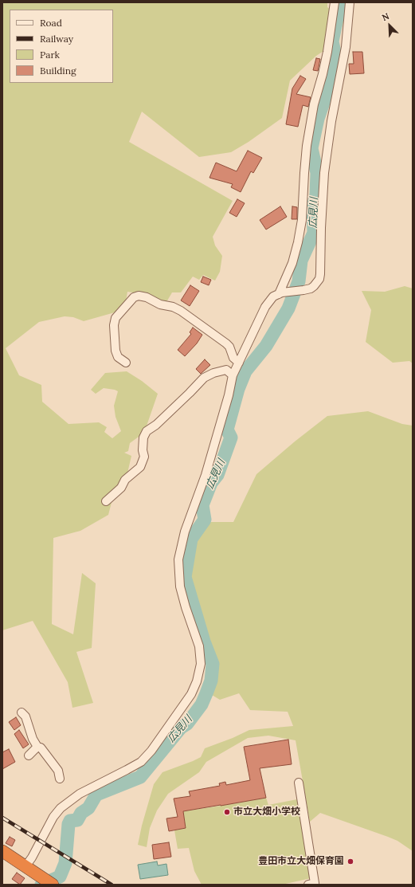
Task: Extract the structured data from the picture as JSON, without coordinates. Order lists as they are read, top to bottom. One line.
{"water":["広見川"],"places":["市立大畑小学校","豊田市立大畑保育園"],"legend":["Road","Railway","Park","Building"],"north":"top left"}
